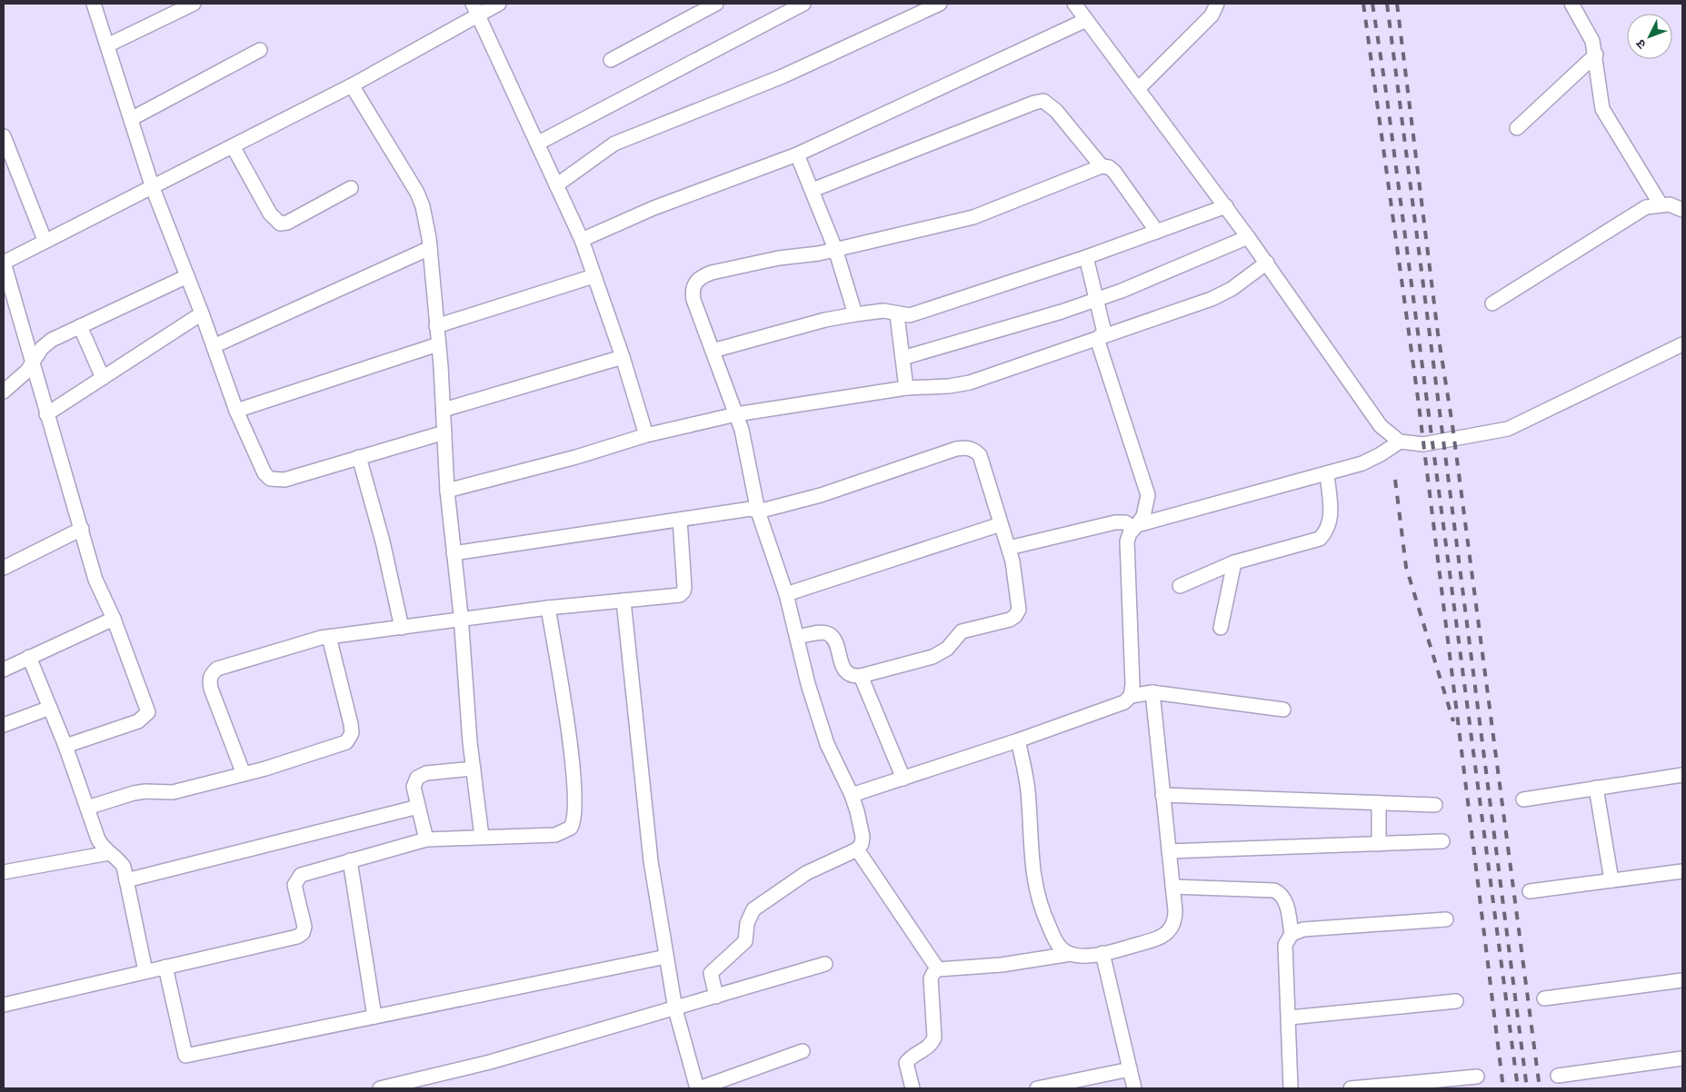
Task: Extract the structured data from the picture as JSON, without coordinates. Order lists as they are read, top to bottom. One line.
{"north":"bottom left"}
